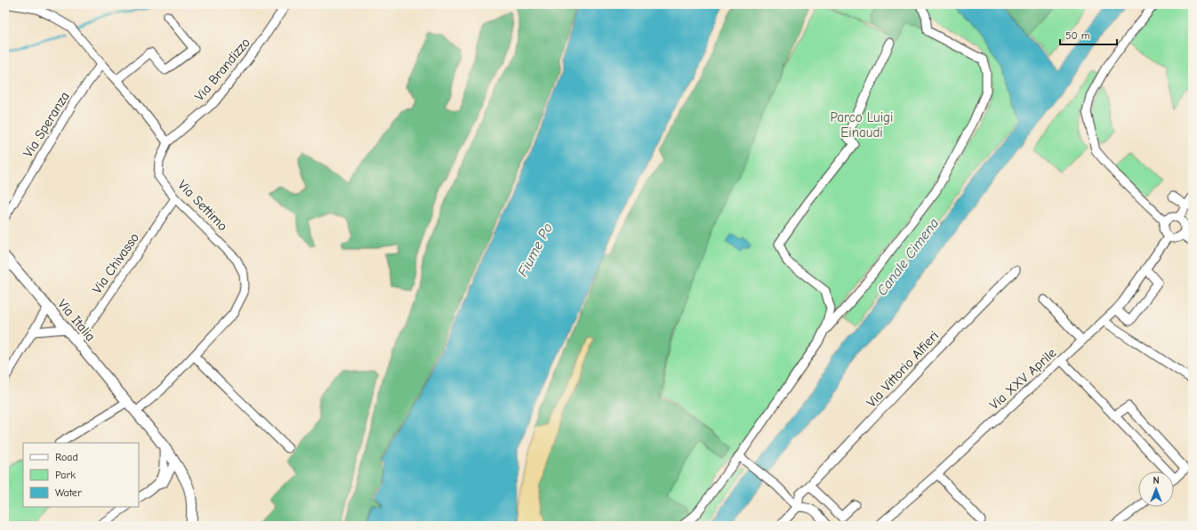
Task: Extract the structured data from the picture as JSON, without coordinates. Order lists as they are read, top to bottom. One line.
{"streets":{"street":["Via Brandizzo","Via Speranza","Via Settimo","Via Chivasso","Via Italia","Via Vittorio Alfieri","Via XXV Aprile"]},"crossings":[["Via Brandizzo","Via Settimo"],["Via Settimo","Via Chivasso"],["Via Settimo","Via Italia"],["Via Chivasso","Via Italia"]],"water":["Fiume Po","Canale Cimena"],"parks":["Parco Luigi Einaudi"],"legend":["Road","Park","Water"],"scale_bar":"50 m","north":"top"}
